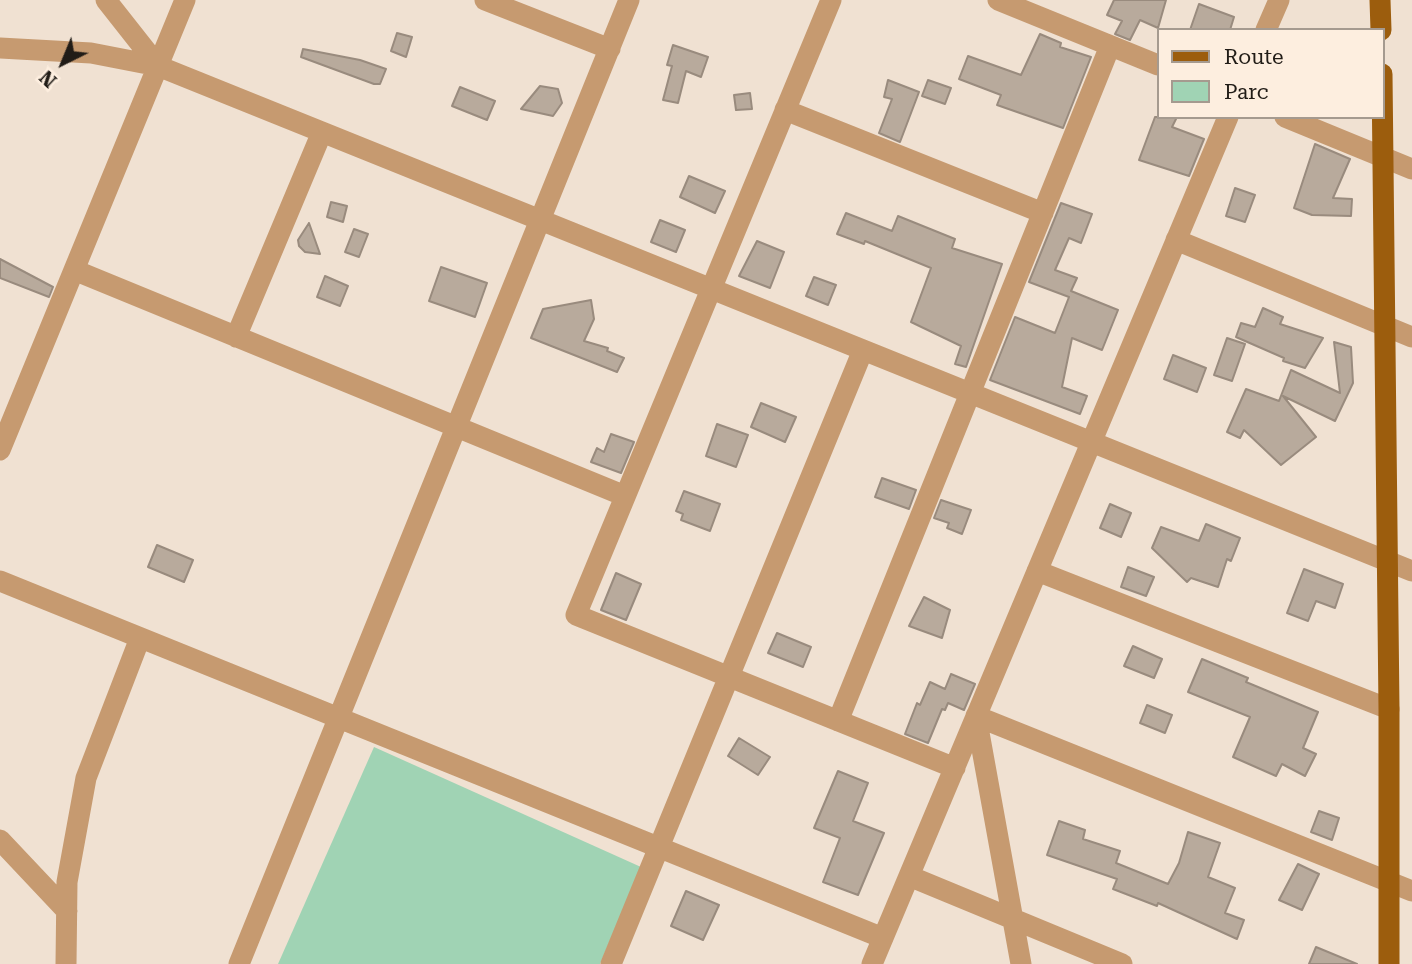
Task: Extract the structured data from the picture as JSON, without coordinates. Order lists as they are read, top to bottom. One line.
{"legend":["Route","Parc"],"north":"bottom left"}
